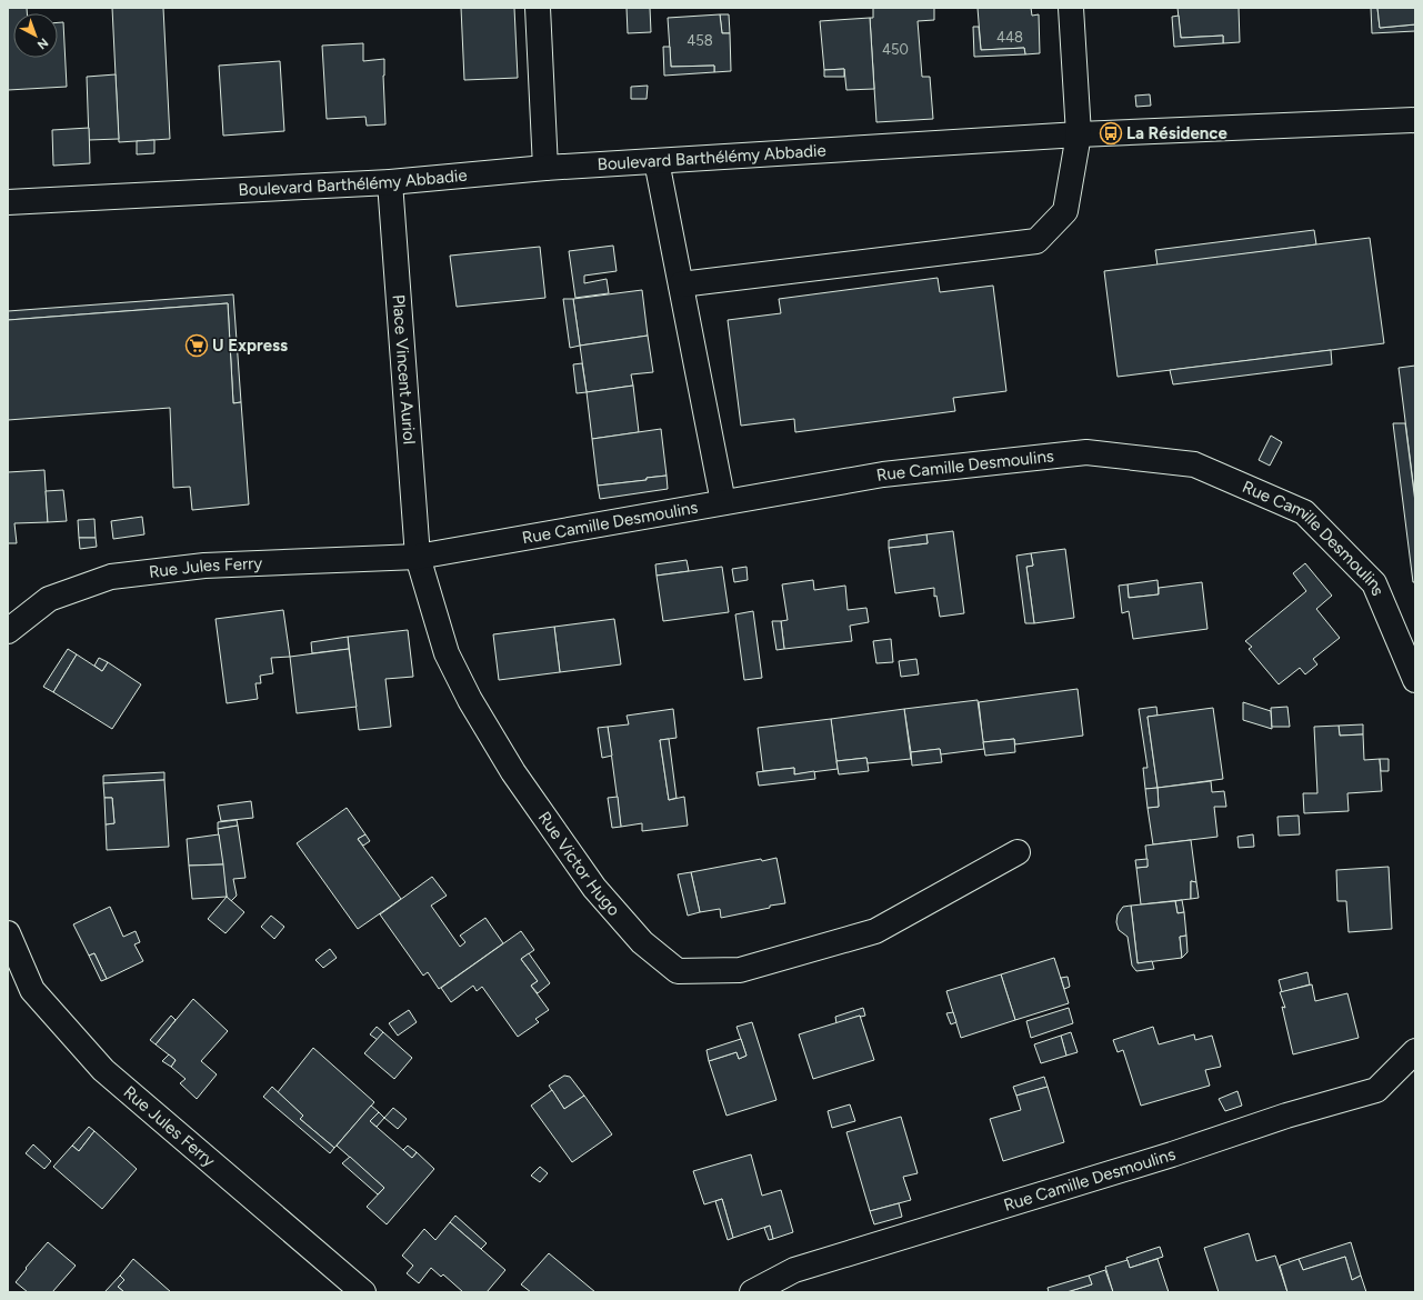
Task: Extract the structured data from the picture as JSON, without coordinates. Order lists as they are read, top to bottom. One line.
{"streets":{"street":["Boulevard Barthélémy Abbadie","Place Vincent Auriol","Rue Camille Desmoulins","Rue Jules Ferry","Rue Victor Hugo"]},"crossings":[["Boulevard Barthélémy Abbadie","Place Vincent Auriol"],["Place Vincent Auriol","Rue Camille Desmoulins"],["Place Vincent Auriol","Rue Jules Ferry"],["Place Vincent Auriol","Rue Victor Hugo"],["Rue Camille Desmoulins","Rue Jules Ferry"],["Rue Camille Desmoulins","Rue Victor Hugo"],["Rue Jules Ferry","Rue Victor Hugo"]],"places":{"bus stop":["La Résidence"],"supermarket":["U Express"]},"house_numbers":["448","458","450"],"north":"bottom right"}
